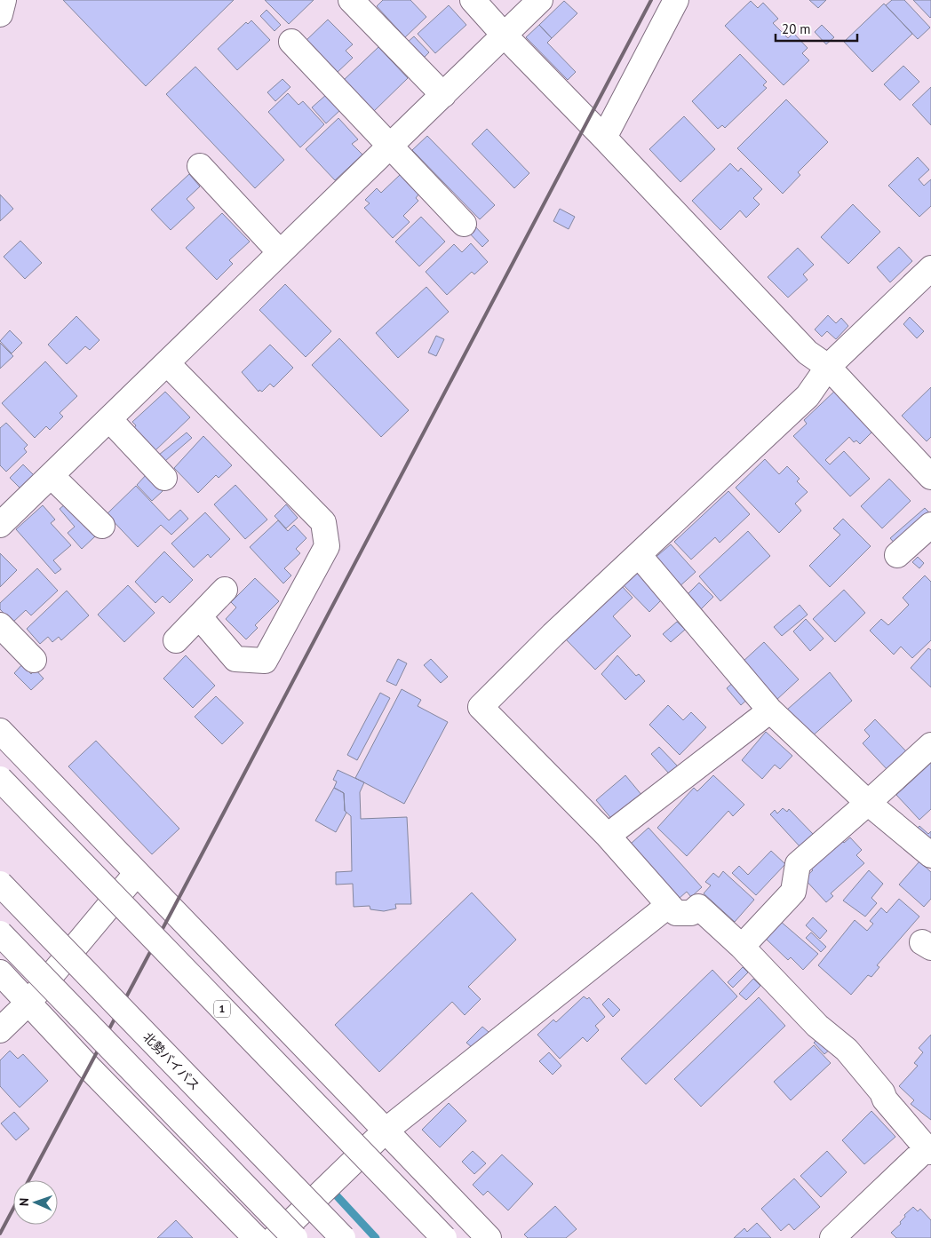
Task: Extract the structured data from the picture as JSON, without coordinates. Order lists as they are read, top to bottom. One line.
{"streets":{"main road":["1","北勢バイパス"]},"scale_bar":"20 m","north":"left"}
